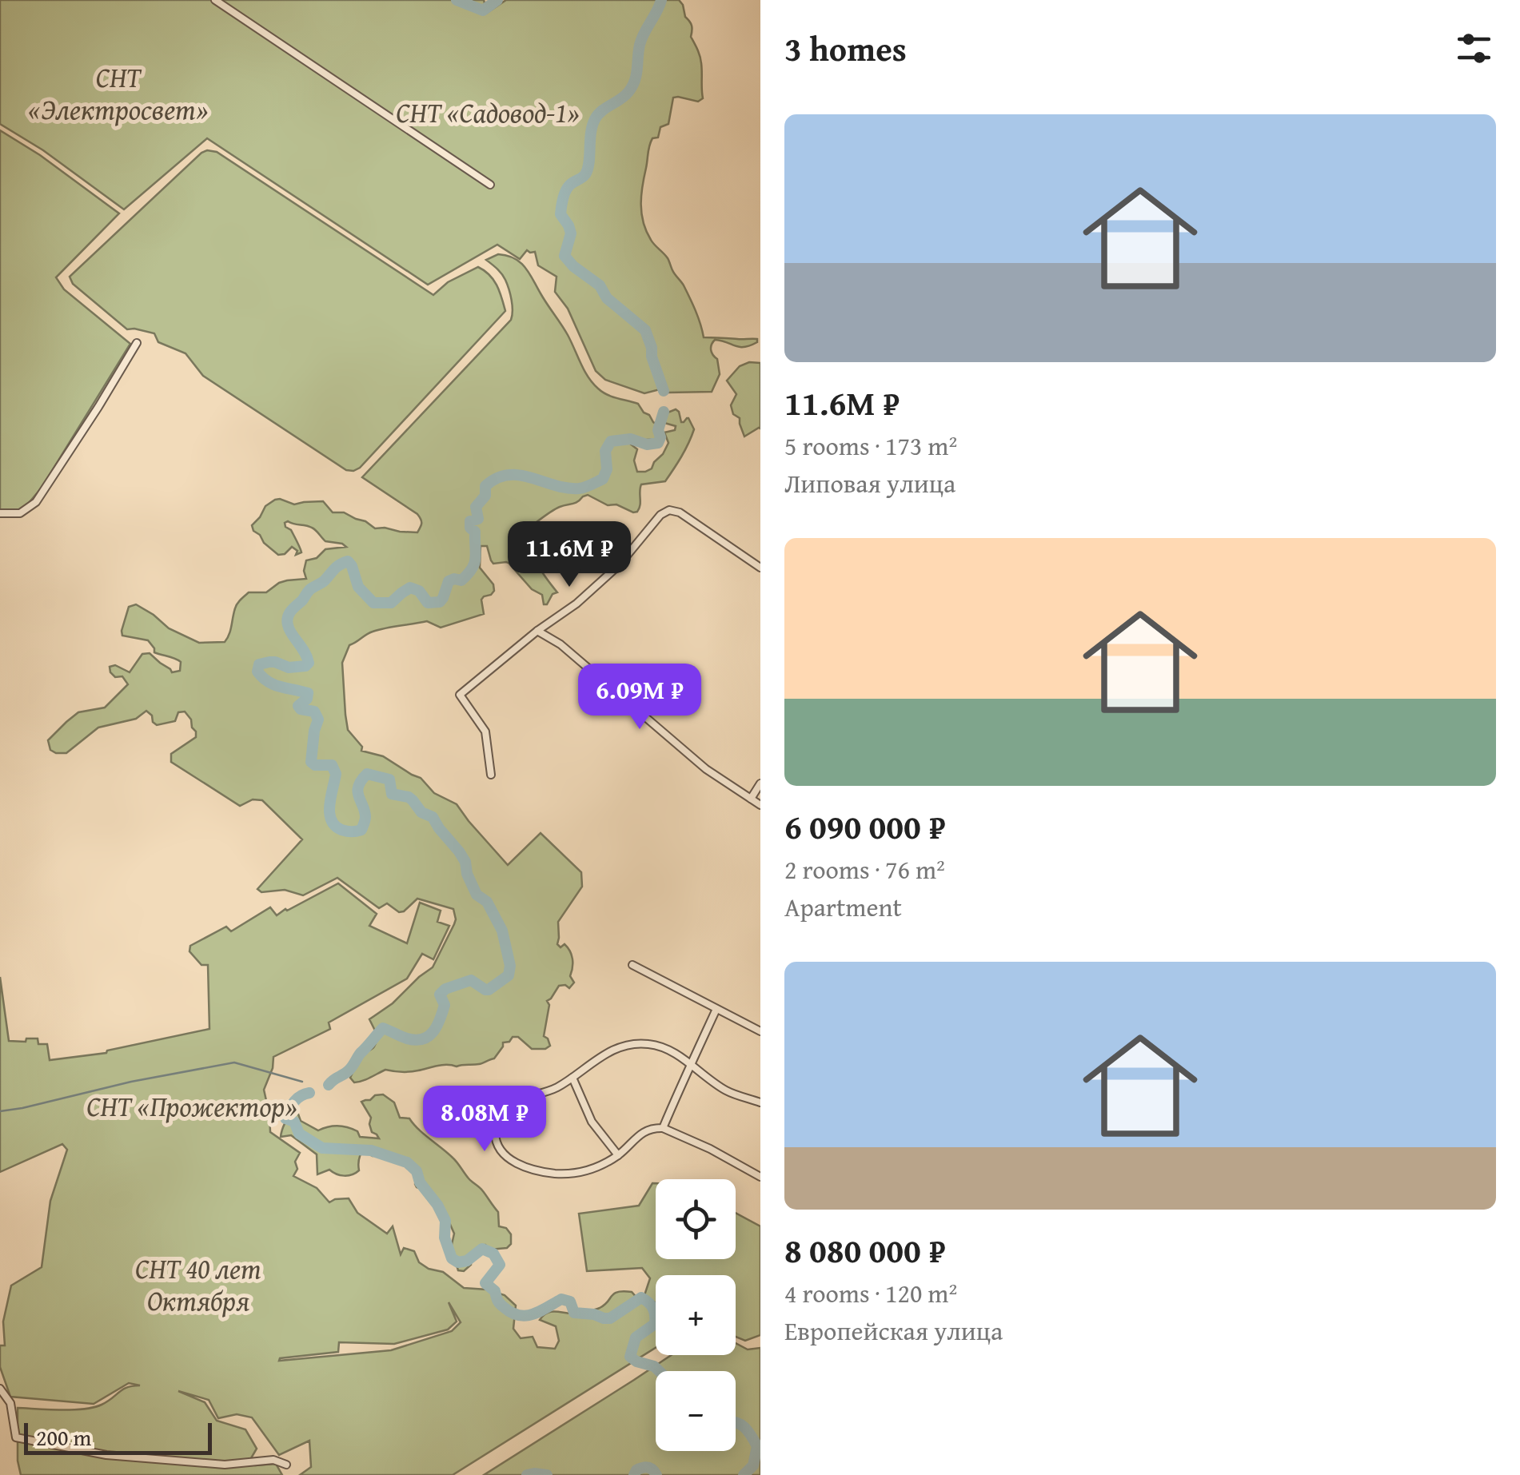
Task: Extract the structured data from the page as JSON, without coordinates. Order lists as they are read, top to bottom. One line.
{"parks":["СНТ «Электросвет»","СНТ «Садовод-1»","СНТ «Прожектор»","СНТ 40 лет Октября"],"scale_bar":"200 m","page":{"heading":"3 homes","list":[{"name":"11.6M ₽","note":"5 rooms · 173 m² · Липовая улица"},{"name":"6 090 000 ₽","note":"2 rooms · 76 m² · Apartment"},{"name":"8 080 000 ₽","note":"4 rooms · 120 m² · Европейская улица"}],"price":["11.6M ₽","6.09M ₽","8.08M ₽"],"map_buttons":["+","−"],"scale":"200 m"}}
